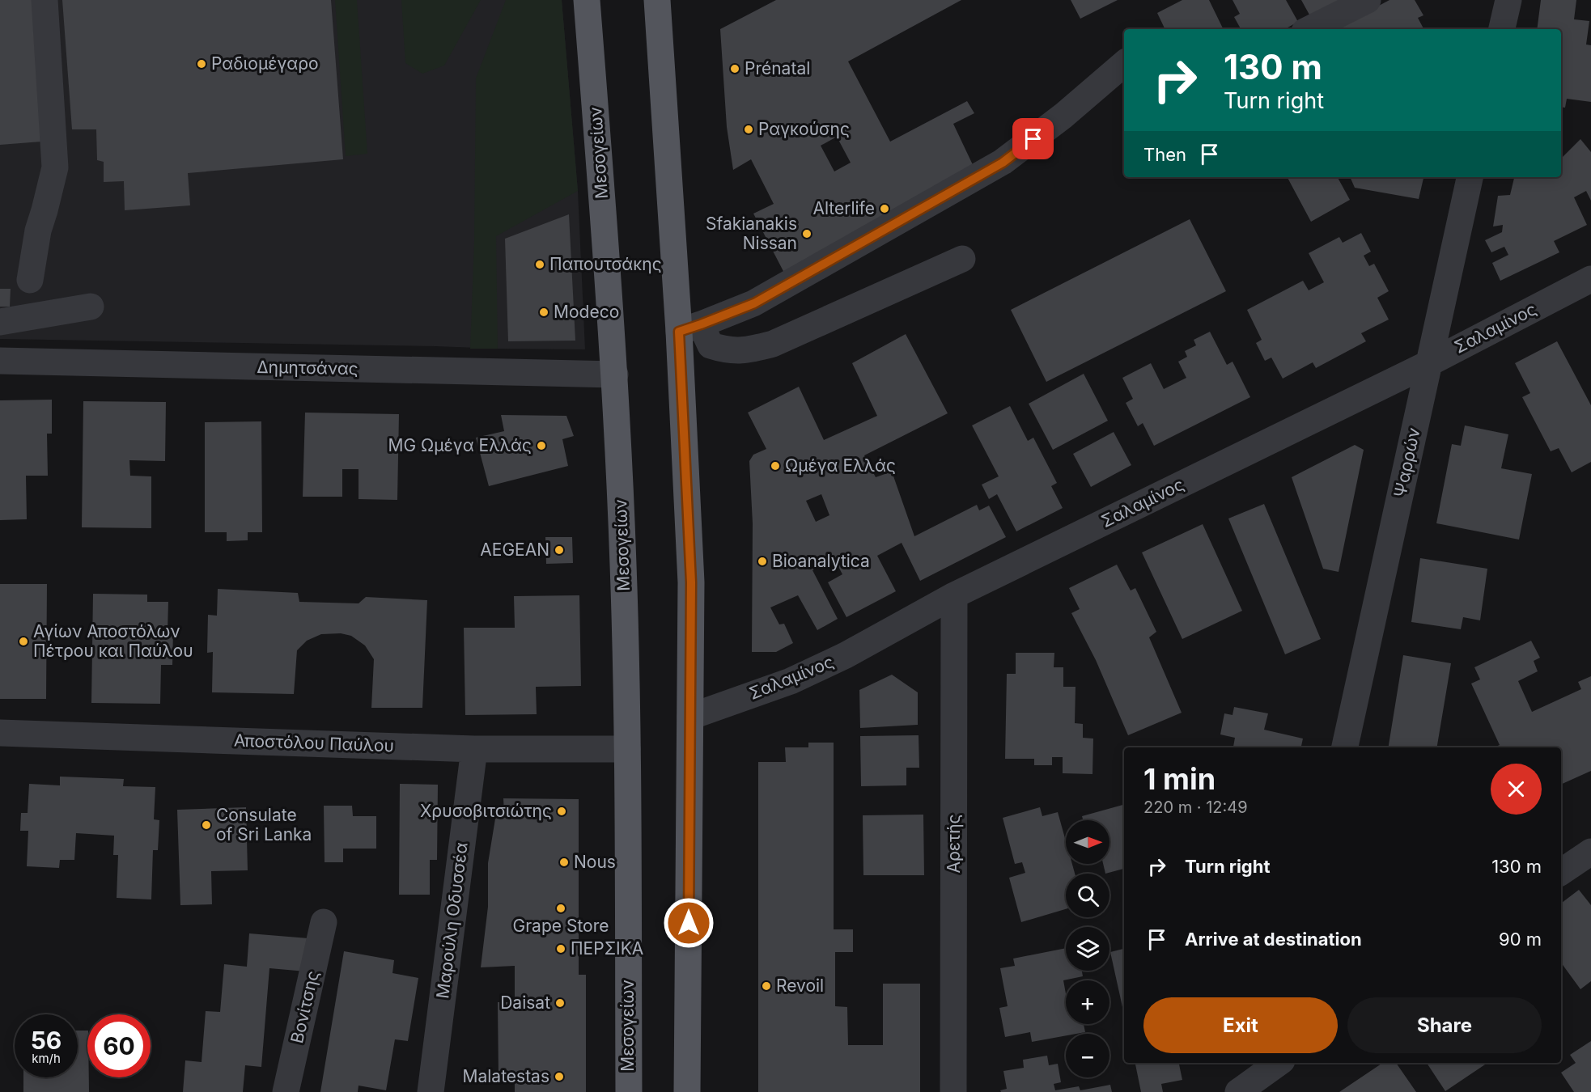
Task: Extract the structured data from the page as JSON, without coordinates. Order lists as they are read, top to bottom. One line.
{"streets":{"main road":["Μεσογείων"],"street":["Σαλαμίνος","Δημητσάνας","Ψαρρών","Αποστόλου Παύλου","Αρετής","Μαρούλη Οδυσσέα","Βονίτσης"]},"crossings":[["Μεσογείων","Δημητσάνας"],["Μεσογείων","Αποστόλου Παύλου"],["Σαλαμίνος","Ψαρρών"],["Σαλαμίνος","Αρετής"],["Αποστόλου Παύλου","Μαρούλη Οδυσσέα"]],"places":["Ραδιομέγαρο","Prénatal","Ραγκούσης","Alterlife","Sfakianakis Nissan","Παπουτσάκης","Modeco","MG Ωμέγα Ελλάς","Ωμέγα Ελλάς","AEGEAN","Bioanalytica","Αγίων Αποστόλων Πέτρου και Παύλου","Χρυσοβιτσιώτης","Consulate of Sri Lanka","Nous","Grape Store","ΠΕΡΣΙΚΑ","Revoil","Daisat","Malatestas"],"north":"right","page":{"turn":["130 m","Turn right"],"then":"Then","heading":["1 min","220 m · 12:49"],"map_buttons":["+","−"],"list":[{"name":"Turn right","value":"130 m"},{"name":"Arrive at destination","value":"90 m"}],"buttons":["Exit","Share"],"speed":"56 km/h","limit":"60"}}
